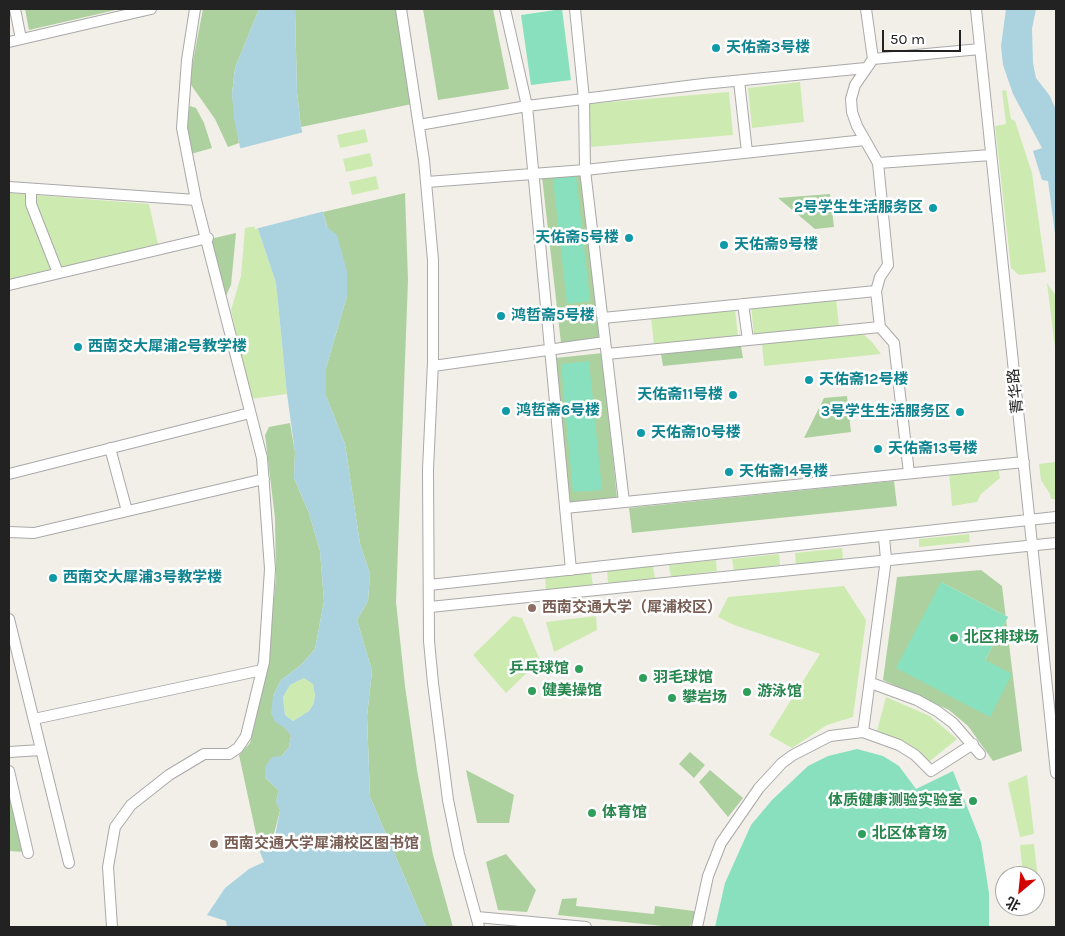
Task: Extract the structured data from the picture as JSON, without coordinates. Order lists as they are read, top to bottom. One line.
{"streets":{"street":["菁华路"]},"places":["天佑斋3号楼","2号学生生活服务区","天佑斋5号楼","天佑斋9号楼","鸿哲斋5号楼","西南交大犀浦2号教学楼","天佑斋12号楼","天佑斋11号楼","鸿哲斋6号楼","3号学生生活服务区","天佑斋10号楼","天佑斋13号楼","天佑斋14号楼","西南交大犀浦3号教学楼","西南交通大学（犀浦校区）","北区排球场","乒乓球馆","羽毛球馆","健美操馆","游泳馆","攀岩场","体质健康测验实验室","体育馆","北区体育场","西南交通大学犀浦校区图书馆"],"scale_bar":"50 m","north":"bottom left"}
